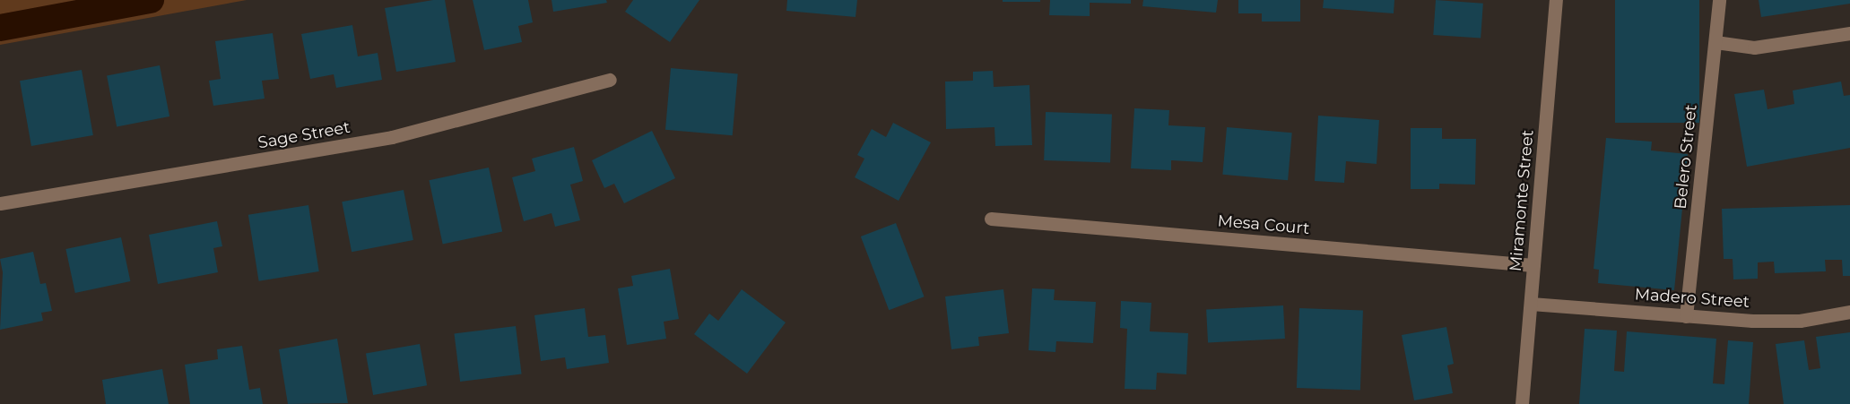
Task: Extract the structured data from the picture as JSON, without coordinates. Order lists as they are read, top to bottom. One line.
{"streets":{"street":["Sage Street","Belero Street","Miramonte Street","Mesa Court","Madero Street"]},"crossings":[["Belero Street","Madero Street"],["Miramonte Street","Mesa Court"],["Miramonte Street","Madero Street"]]}
